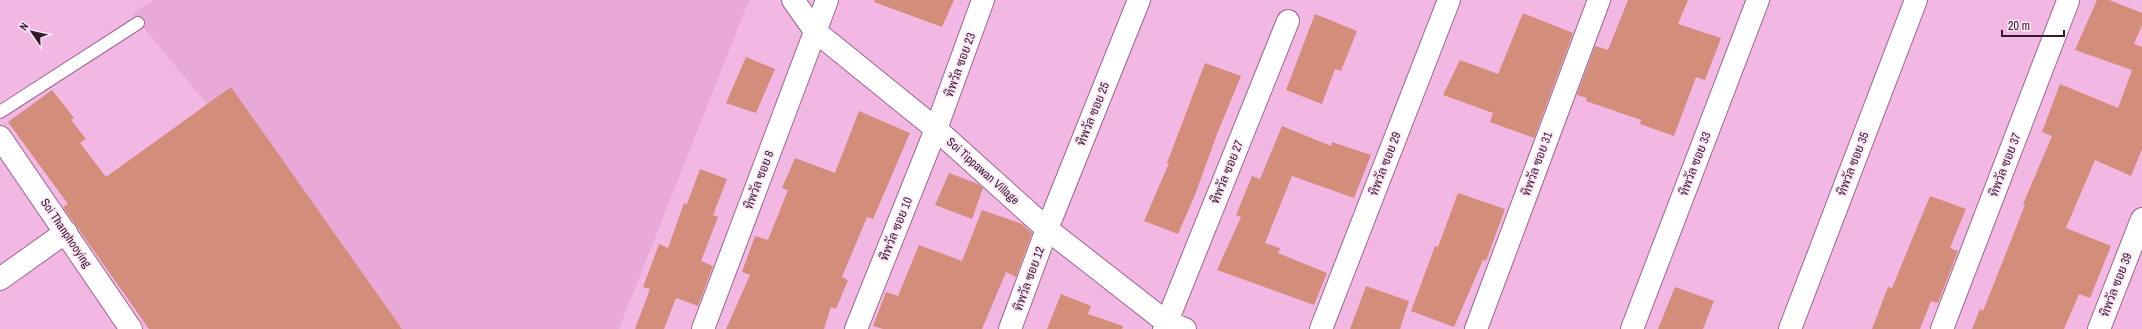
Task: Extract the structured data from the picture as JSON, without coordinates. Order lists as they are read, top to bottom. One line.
{"streets":{"street":["ทิพวัล ซอย 23","ทิพวัล ซอย 25","ทิพวัล ซอย 29","ทิพวัล ซอย 31","ทิพวัล ซอย 33","ทิพวัล ซอย 35","ทิพวัล ซอย 37","Soi Tippawan Village","ทิพวัล ซอย 27","ทิพวัล ซอย 8","ทิพวัล ซอย 10","Soi Thanphooying","ทิพวัล ซอย 12","ทิพวัล ซอย 39"]},"crossings":[["ทิพวัล ซอย 23","Soi Tippawan Village"],["ทิพวัล ซอย 23","ทิพวัล ซอย 10"],["ทิพวัล ซอย 25","Soi Tippawan Village"],["ทิพวัล ซอย 25","ทิพวัล ซอย 12"],["Soi Tippawan Village","ทิพวัล ซอย 27"],["Soi Tippawan Village","ทิพวัล ซอย 8"],["Soi Tippawan Village","ทิพวัล ซอย 10"],["Soi Tippawan Village","ทิพวัล ซอย 12"]],"scale_bar":"20 m","north":"top left"}
